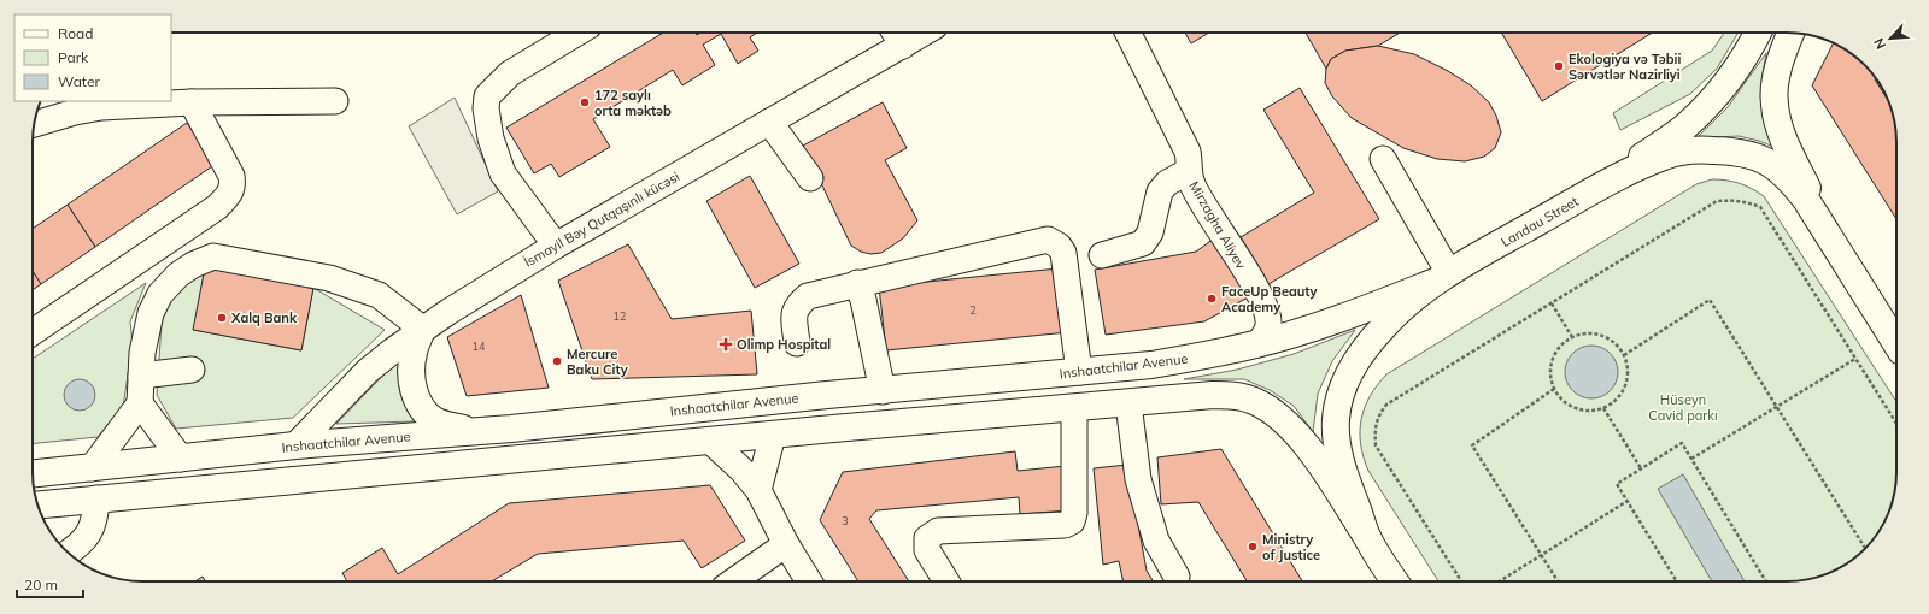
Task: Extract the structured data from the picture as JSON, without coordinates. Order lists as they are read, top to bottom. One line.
{"streets":{"main road":["Landau Street","Inshaatchilar Avenue"],"street":["İsmayil Bəy Qutqaşınlı kücəsi","Mirzagha Aliyev"]},"crossings":[["İsmayil Bəy Qutqaşınlı kücəsi","Inshaatchilar Avenue"],["Landau Street","Inshaatchilar Avenue"],["Mirzagha Aliyev","Inshaatchilar Avenue"]],"parks":["Hüseyn Cavid parkı"],"places":{"other":["Ekologiya və Təbii Sərvətlər Nazirliyi","172 saylı orta məktəb","FaceUp Beauty Academy","Xalq Bank","Mercure Baku City","Ministry of Justice"],"health":["Olimp Hospital"]},"house_numbers":["2","12","14","3"],"legend":["Road","Park","Water"],"scale_bar":"20 m","north":"bottom left"}
